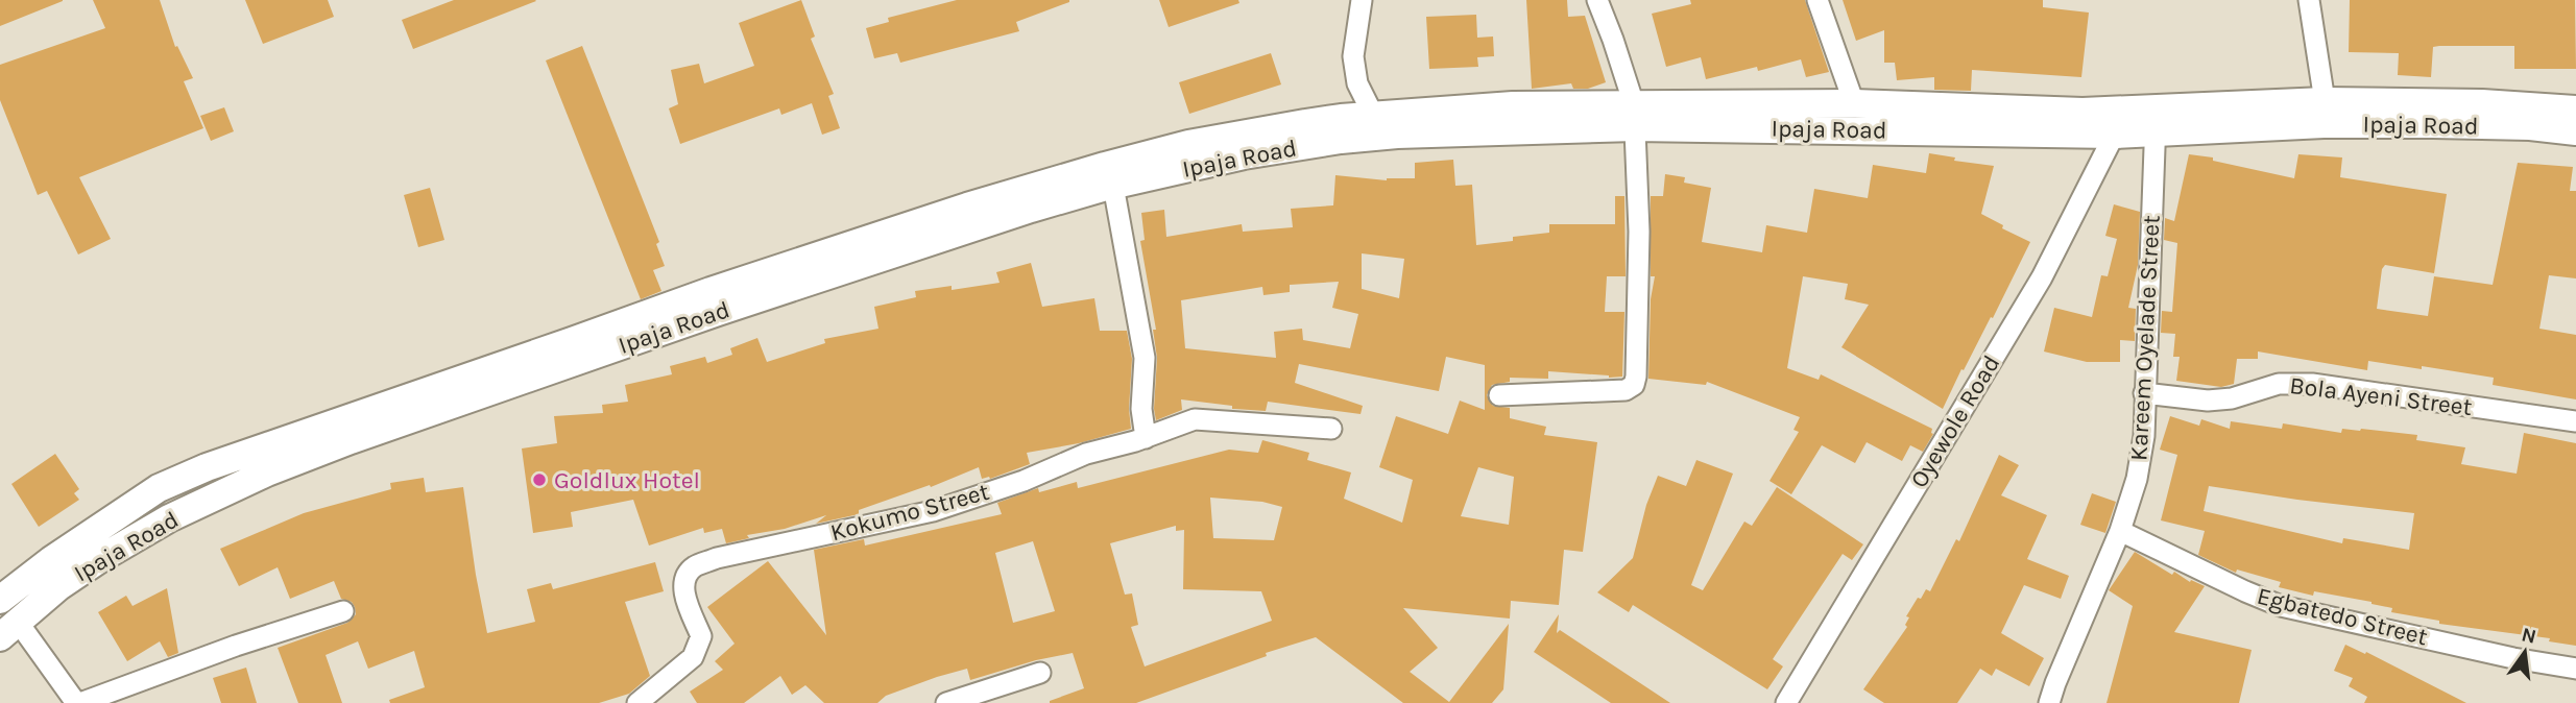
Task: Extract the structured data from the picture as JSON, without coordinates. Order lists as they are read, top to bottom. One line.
{"streets":{"main road":["Ipaja Road"],"street":["Kareem Oyelade Street","Bola Ayeni Street","Oyewole Road","Kokumo Street","Egbatedo Street"]},"crossings":[["Ipaja Road","Kareem Oyelade Street"],["Ipaja Road","Oyewole Road"],["Kareem Oyelade Street","Bola Ayeni Street"],["Kareem Oyelade Street","Egbatedo Street"]],"places":["Goldlux Hotel"],"north":"top"}
